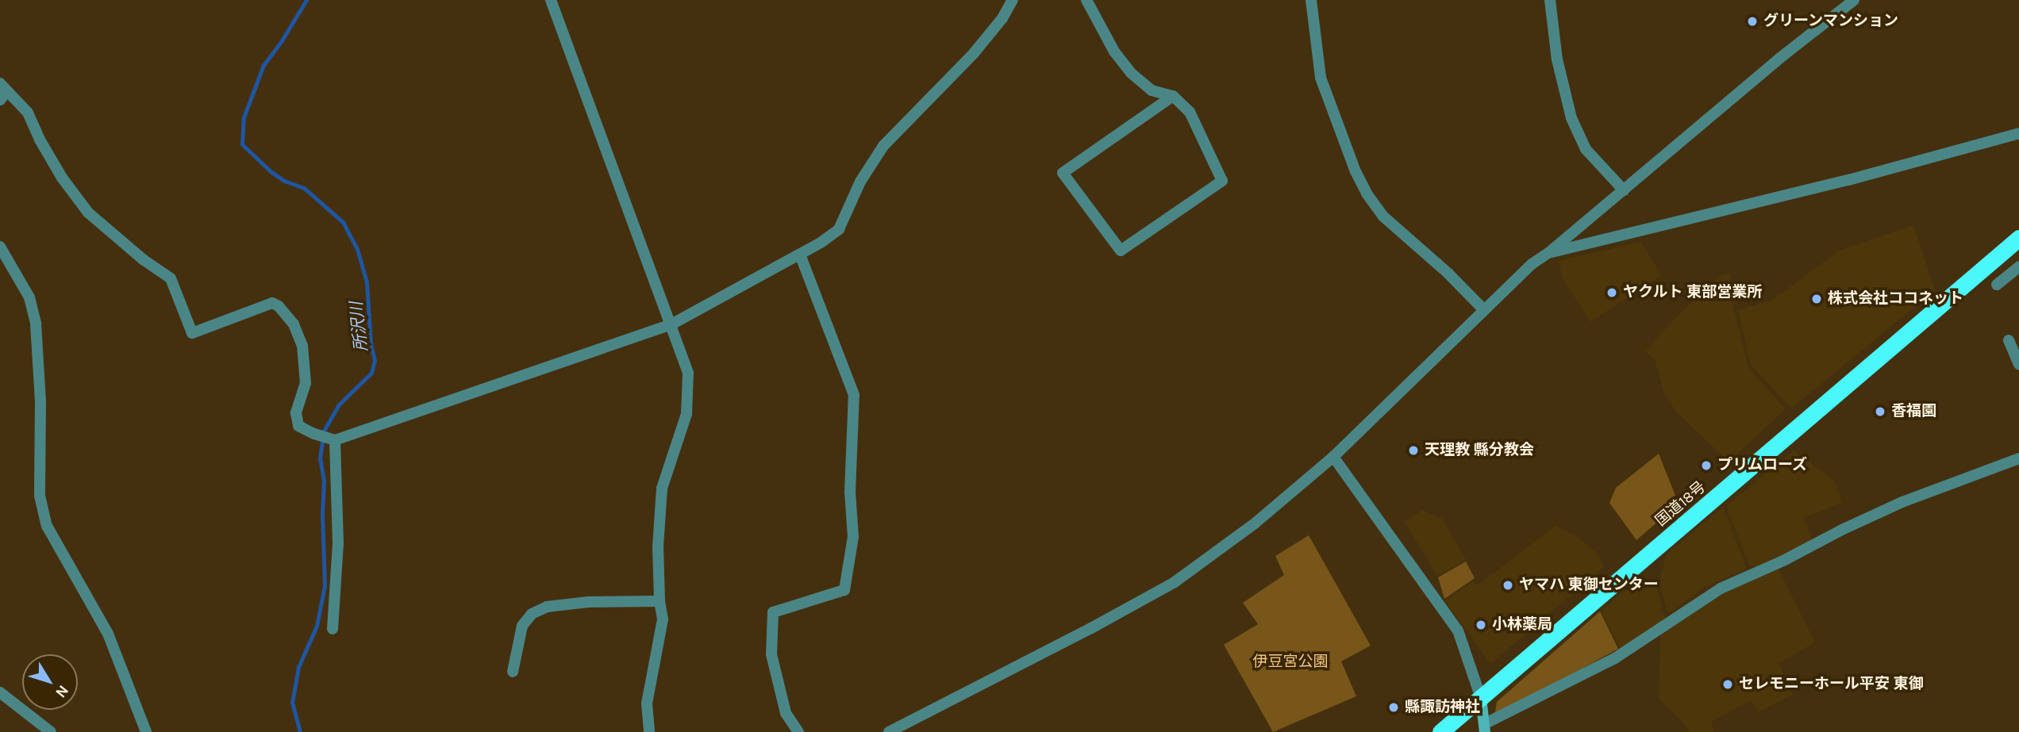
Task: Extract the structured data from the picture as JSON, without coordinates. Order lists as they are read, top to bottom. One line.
{"streets":{"highway":["国道18号"]},"water":["所沢川"],"parks":["伊豆宮公園"],"places":["グリーンマンション","ヤクルト 東部営業所","株式会社ココネット","香福園","天理教 縣分教会","プリムローズ","ヤマハ 東御センター","小林薬局","セレモニーホール平安 東御","縣諏訪神社"],"north":"bottom right"}
